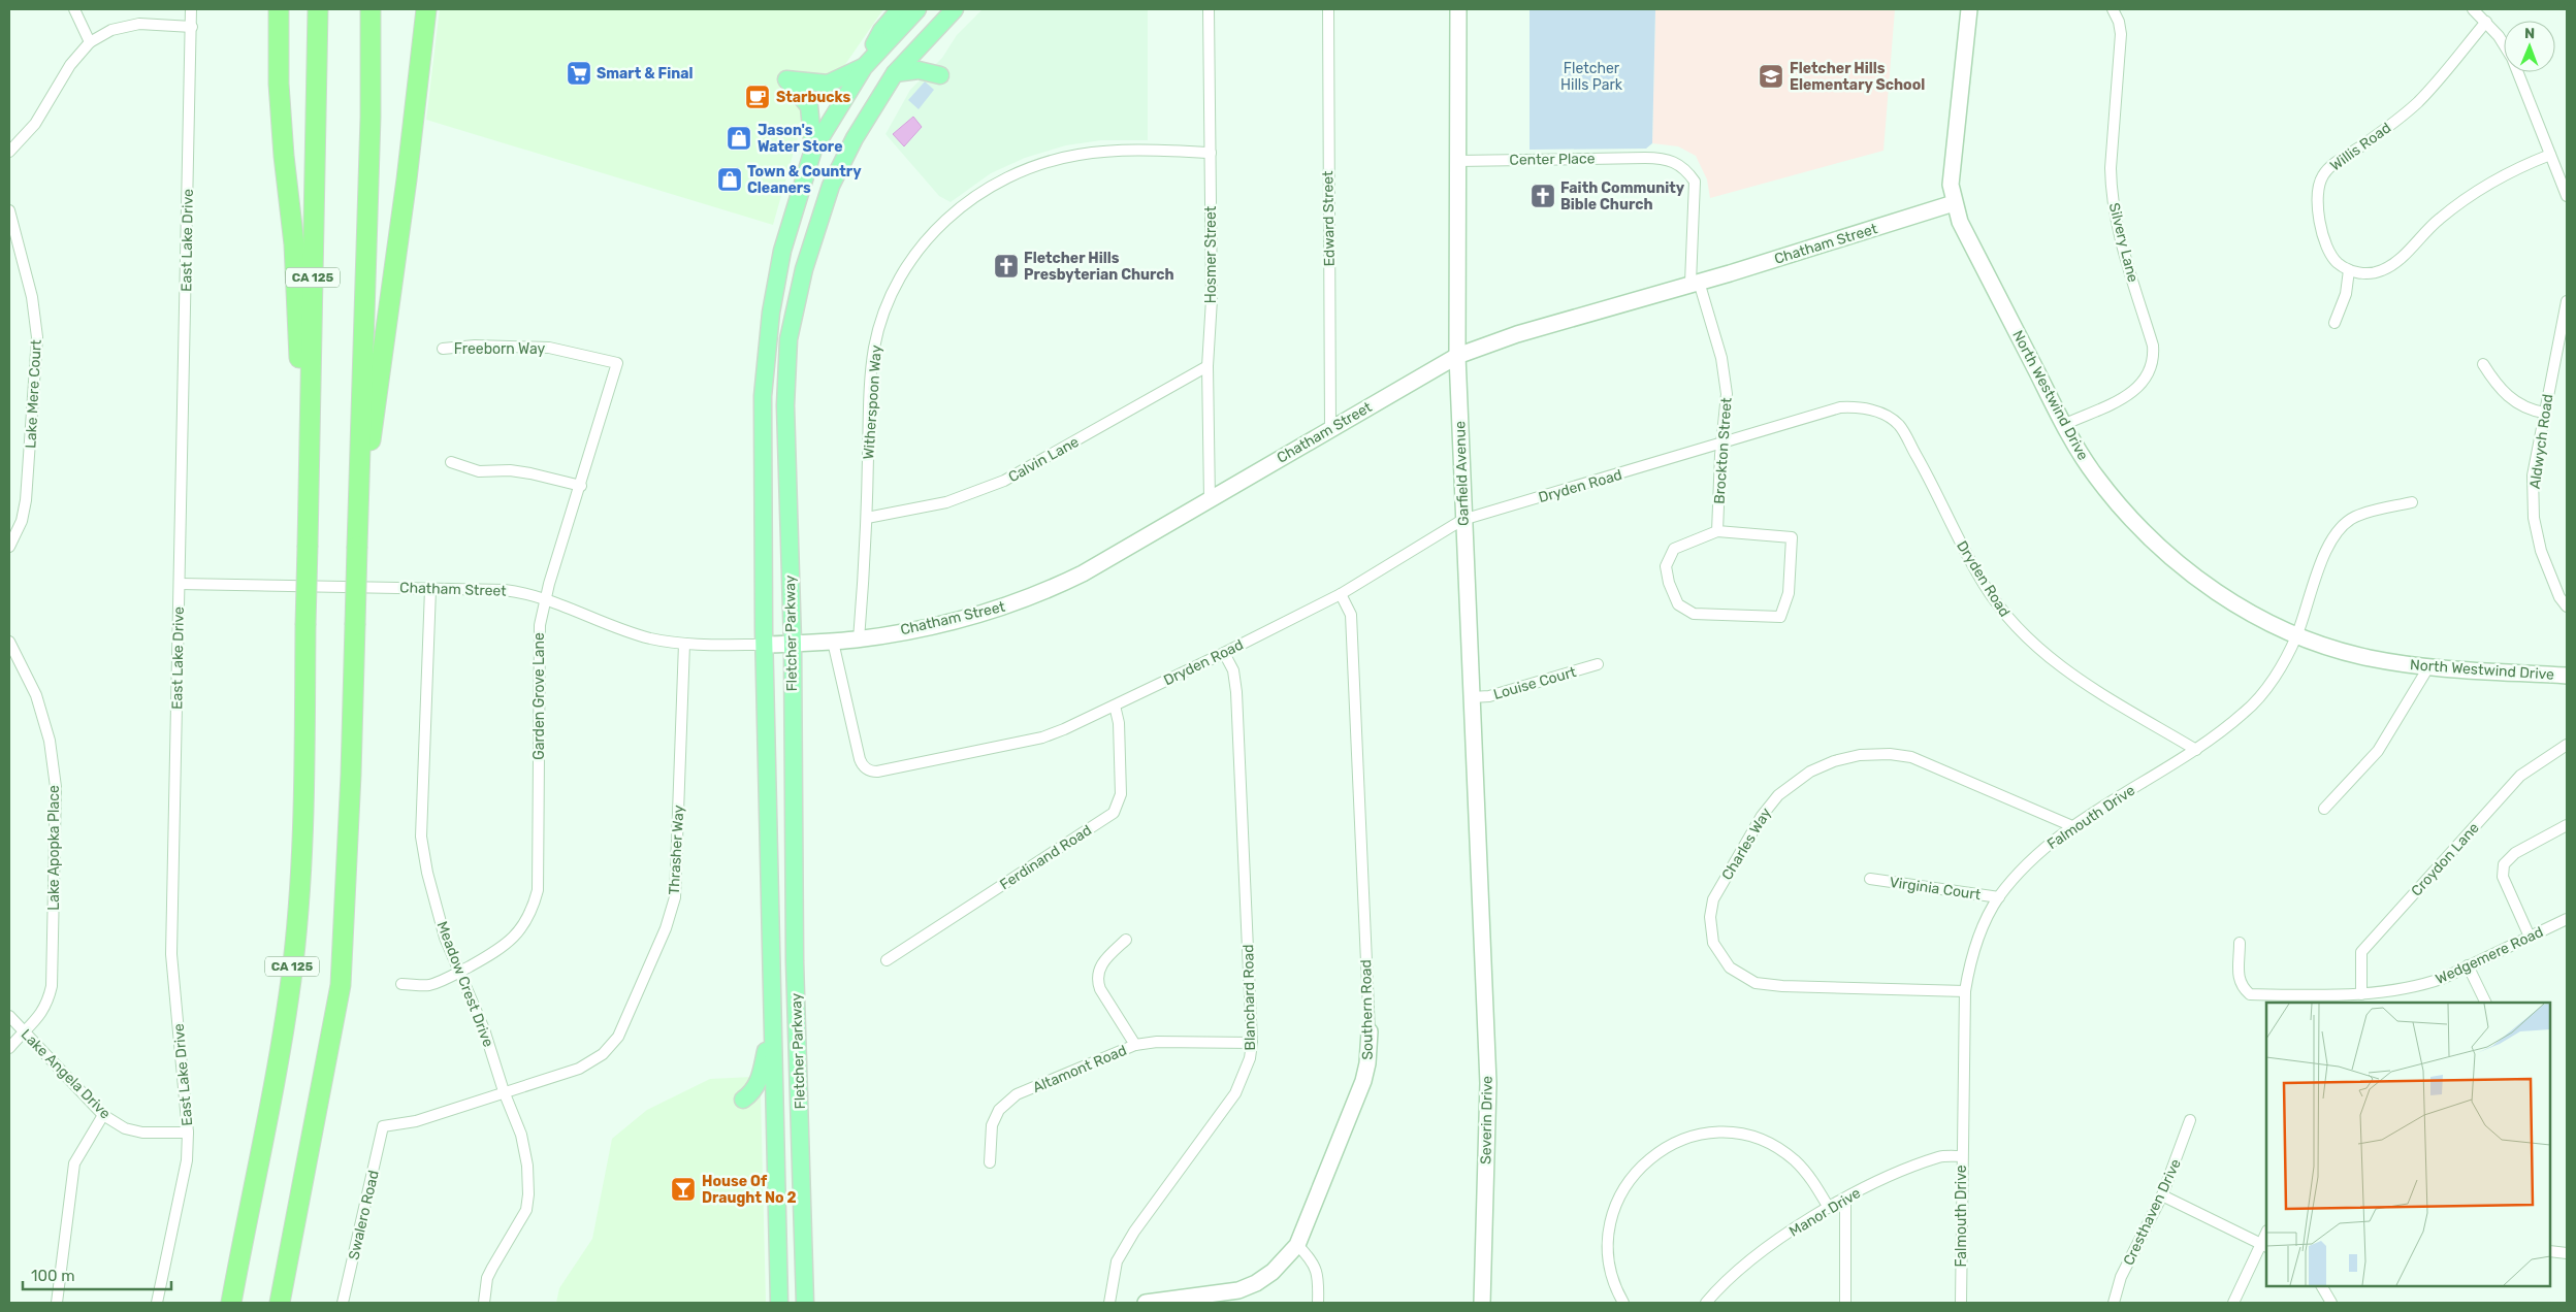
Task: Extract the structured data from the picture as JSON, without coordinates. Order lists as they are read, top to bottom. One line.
{"streets":{"highway":["CA 125"],"main road":["Fletcher Parkway"],"street":["Willis Road","Center Place","Edward Street","East Lake Drive","Silvery Lane","Chatham Street","Hosmer Street","Freeborn Way","Lake Mere Court","North Westwind Drive","Witherspoon Way","Aldwych Road","Brockton Street","Calvin Lane","Garfield Avenue","Dryden Road","Louise Court","Garden Grove Lane","Falmouth Drive","Charles Way","Lake Apopka Place","Thrasher Way","Ferdinand Road","Croydon Lane","Virginia Court","Wedgemere Road","Meadow Crest Drive","Blanchard Road","Southern Road","Altamont Road","Lake Angela Drive","Severin Drive","Manor Drive","Cresthaven Drive","Swalero Road"]},"crossings":[["Center Place","Brockton Street"],["Center Place","Garfield Avenue"],["Edward Street","Chatham Street"],["East Lake Drive","Chatham Street"],["East Lake Drive","Lake Angela Drive"],["Silvery Lane","North Westwind Drive"],["Chatham Street","Hosmer Street"],["Chatham Street","North Westwind Drive"],["Chatham Street","Witherspoon Way"],["Chatham Street","Brockton Street"],["Chatham Street","Garfield Avenue"],["Chatham Street","Dryden Road"],["Chatham Street","Fletcher Parkway"],["Chatham Street","Garden Grove Lane"],["Chatham Street","Thrasher Way"],["Chatham Street","Meadow Crest Drive"],["Hosmer Street","Witherspoon Way"],["Hosmer Street","Calvin Lane"],["Freeborn Way","Garden Grove Lane"],["North Westwind Drive","Falmouth Drive"],["Witherspoon Way","Calvin Lane"],["Brockton Street","Dryden Road"],["Garfield Avenue","Dryden Road"],["Garfield Avenue","Louise Court"],["Garfield Avenue","Severin Drive"],["Dryden Road","Falmouth Drive"],["Dryden Road","Ferdinand Road"],["Dryden Road","Blanchard Road"],["Dryden Road","Southern Road"],["Garden Grove Lane","Meadow Crest Drive"],["Falmouth Drive","Charles Way"],["Falmouth Drive","Virginia Court"],["Falmouth Drive","Manor Drive"],["Lake Apopka Place","Lake Angela Drive"],["Thrasher Way","Meadow Crest Drive"],["Thrasher Way","Swalero Road"],["Croydon Lane","Wedgemere Road"],["Meadow Crest Drive","Swalero Road"],["Blanchard Road","Altamont Road"]],"parks":["Fletcher Hills Park"],"places":{"supermarket":["Smart & Final"],"school or university":["Fletcher Hills Elementary School"],"cafe":["Starbucks"],"shop":["Jason's Water Store","Town & Country Cleaners"],"church":["Faith Community Bible Church","Fletcher Hills Presbyterian Church"],"bar":["House Of Draught No 2"]},"scale_bar":"100 m","north":"top"}
